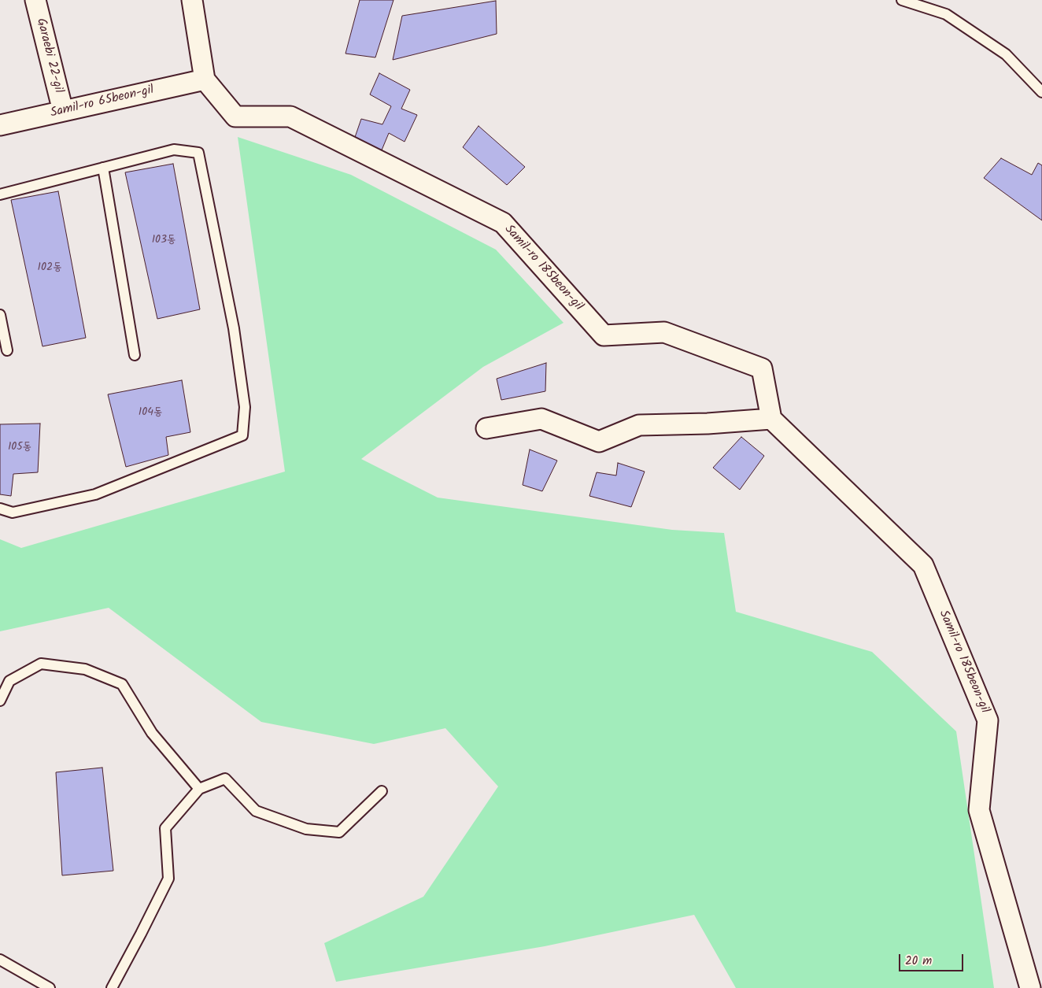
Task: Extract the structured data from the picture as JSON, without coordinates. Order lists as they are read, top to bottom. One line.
{"streets":{"street":["Garaebi 22-gil","Samil-ro 65beon-gil","Samil-ro 185beon-gil"]},"crossings":[["Garaebi 22-gil","Samil-ro 65beon-gil"],["Samil-ro 65beon-gil","Samil-ro 185beon-gil"]],"house_numbers":["103동","102동","104동","105동"],"scale_bar":"20 m"}
